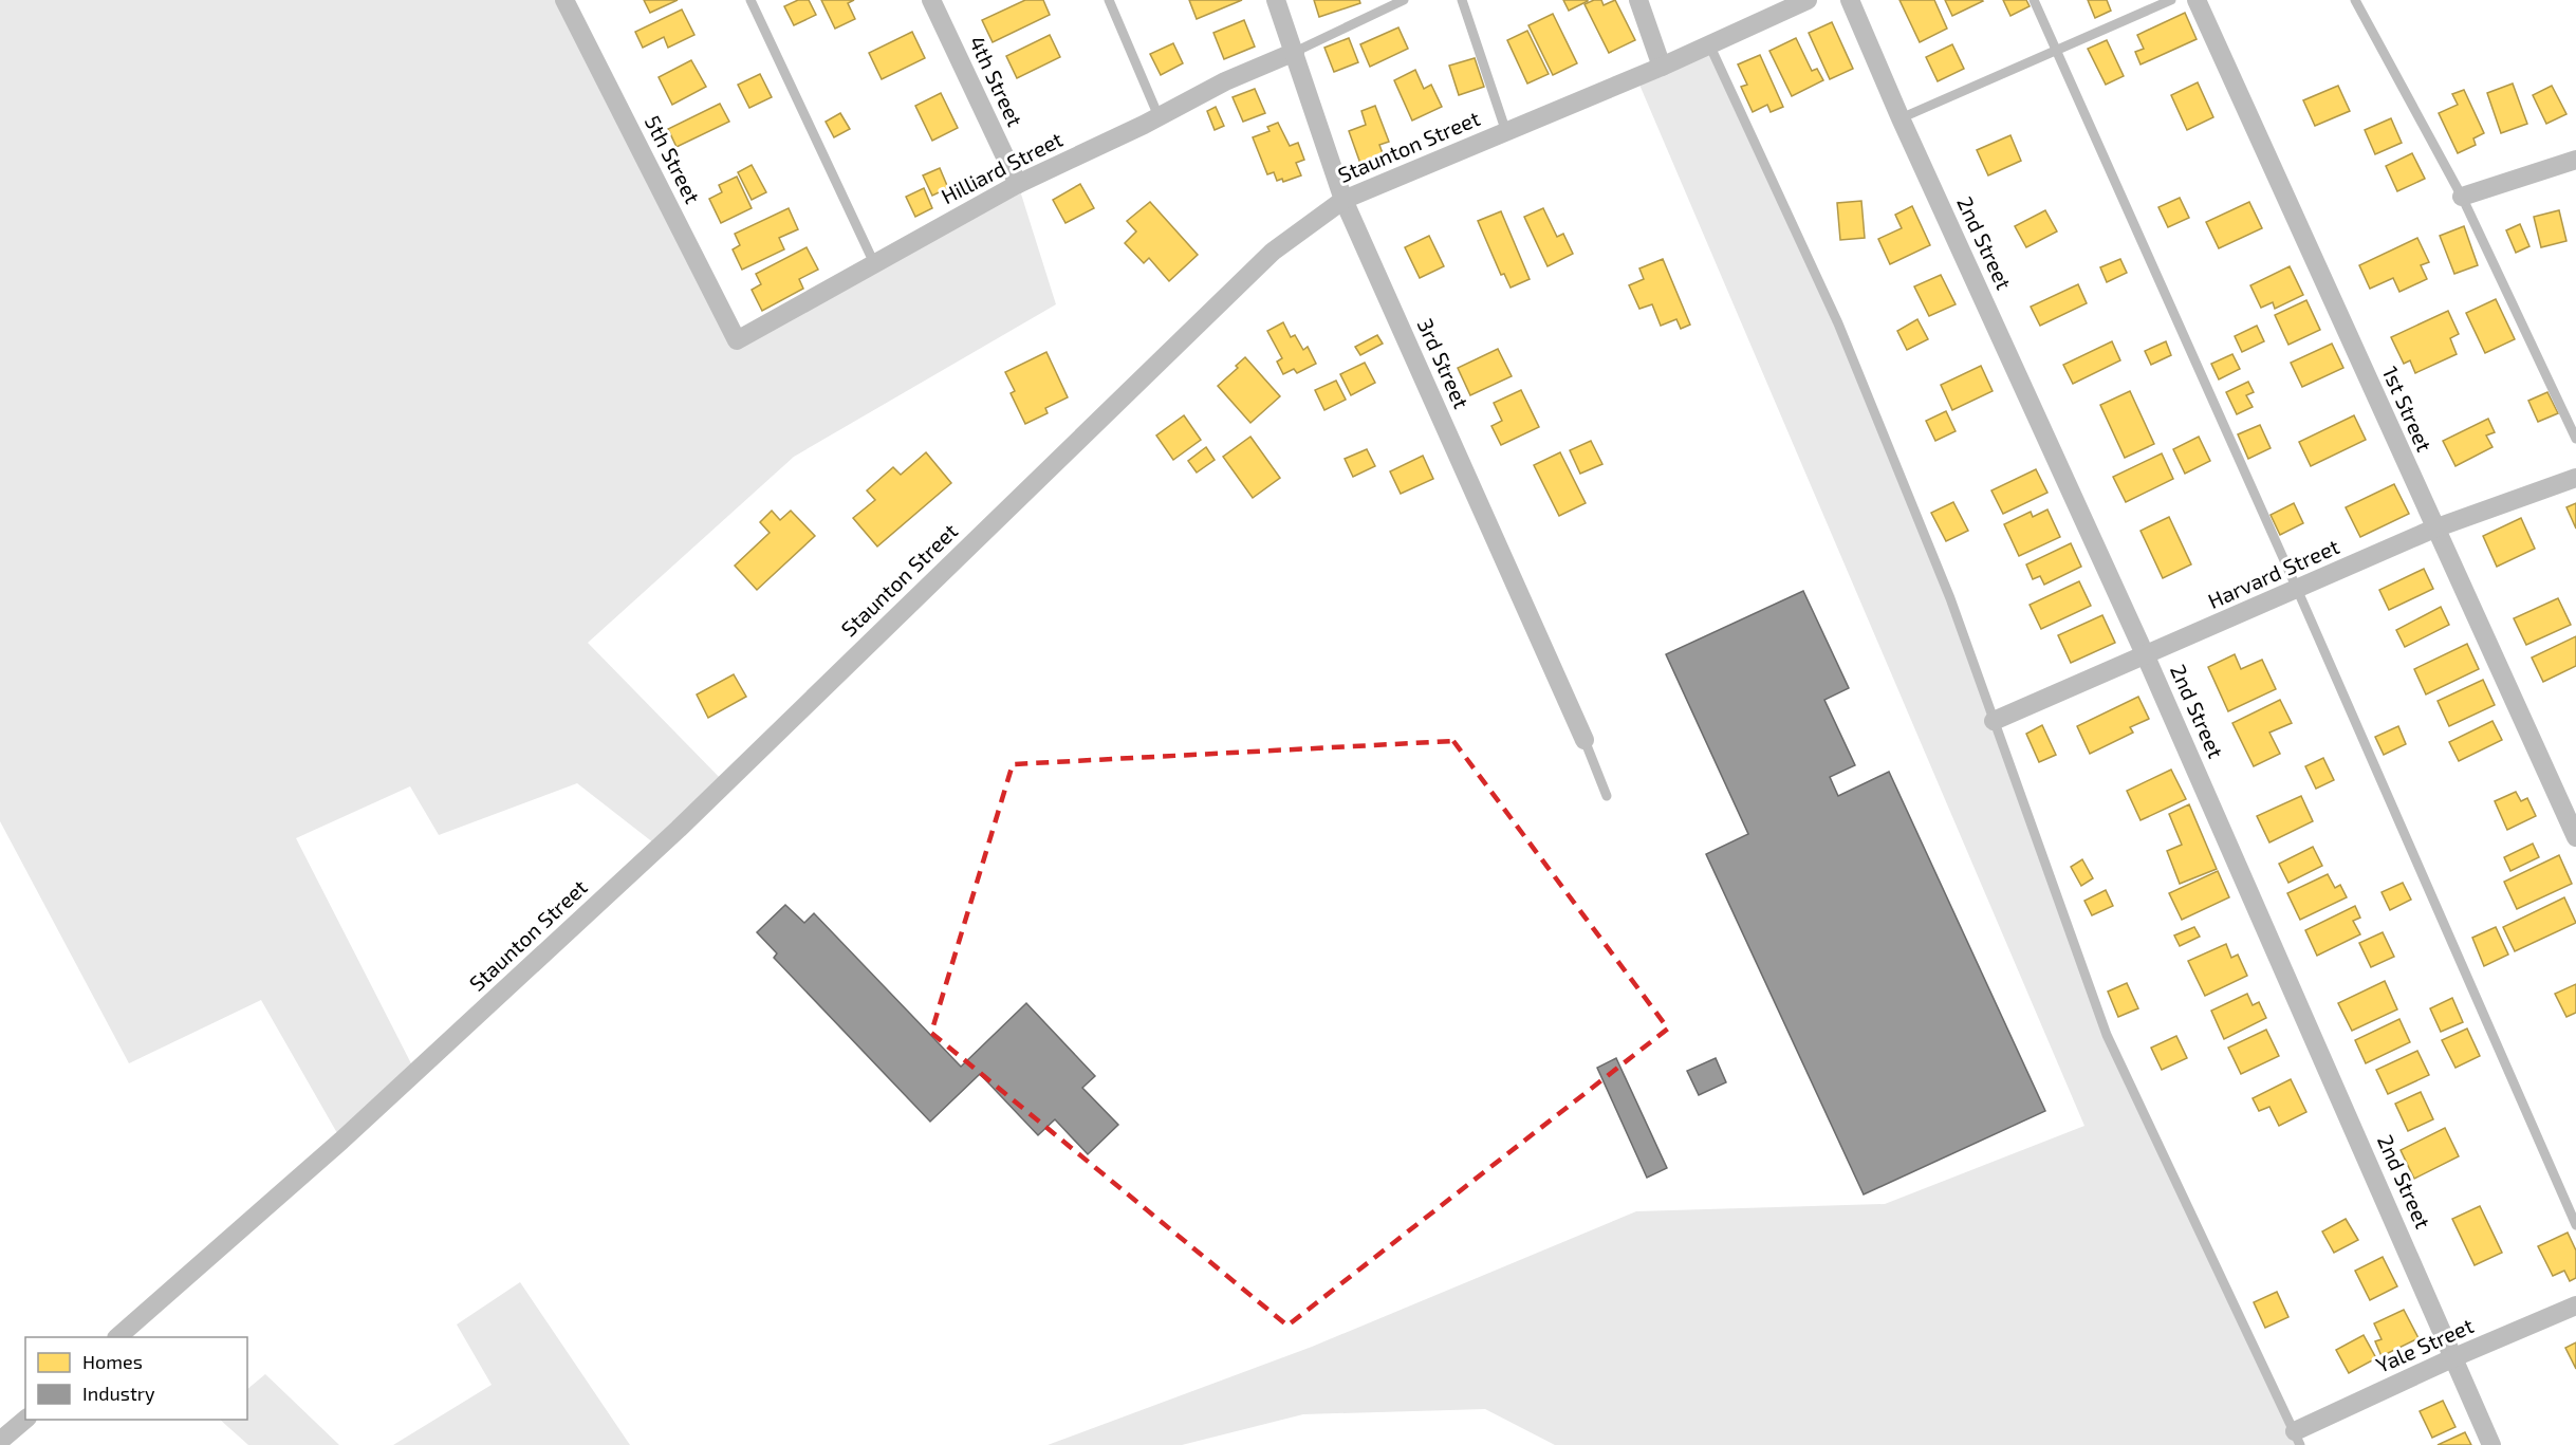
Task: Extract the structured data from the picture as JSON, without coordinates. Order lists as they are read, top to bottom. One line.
{"streets":{"street":["4th Street","Staunton Street","5th Street","Hilliard Street","2nd Street","3rd Street","1st Street","Harvard Street","Yale Street"]},"crossings":[["4th Street","Hilliard Street"],["Staunton Street","3rd Street"],["5th Street","Hilliard Street"],["Hilliard Street","3rd Street"],["2nd Street","Harvard Street"],["2nd Street","Yale Street"],["1st Street","Harvard Street"]],"legend":["Homes","Industry"]}
